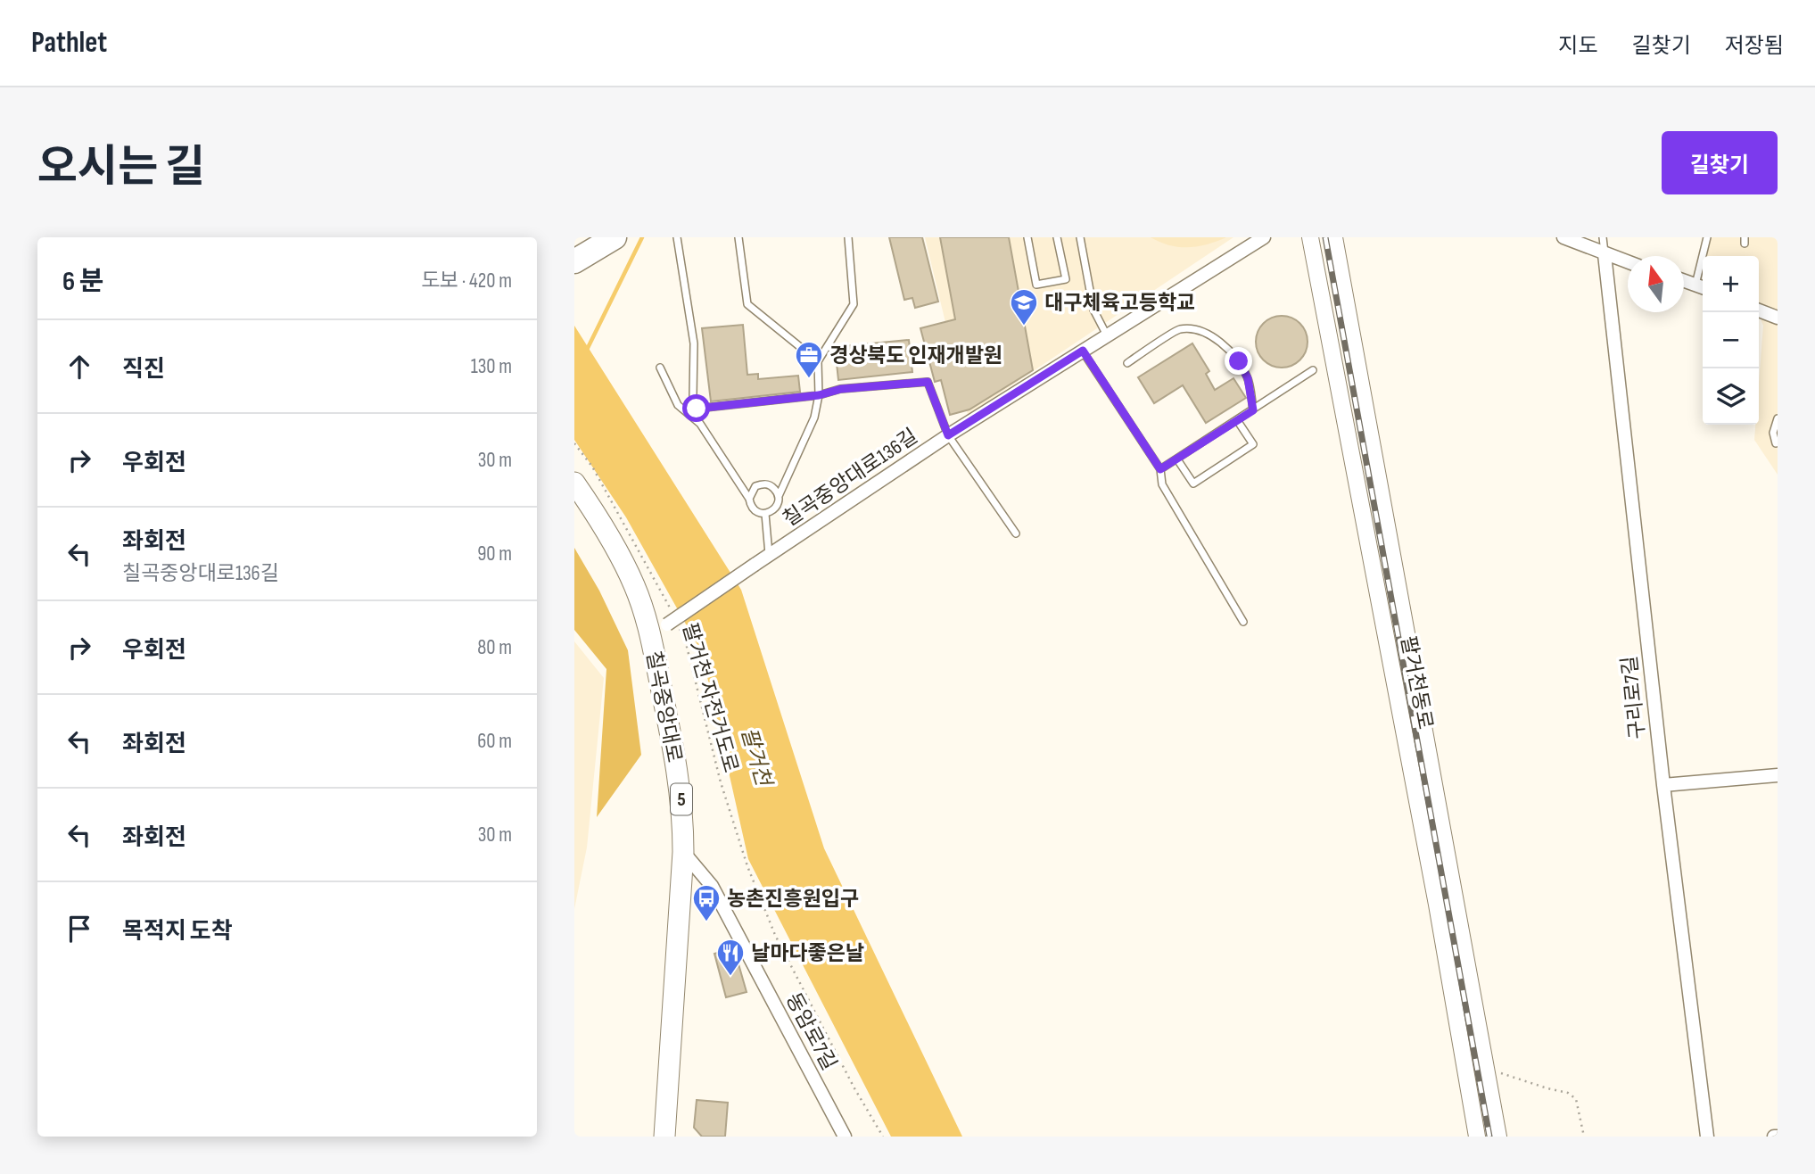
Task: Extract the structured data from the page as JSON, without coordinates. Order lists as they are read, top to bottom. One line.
{"streets":{"main road":["칠곡중앙대로","5"],"street":["칠곡중앙대로136길","팔거천동로","구리로7길","동암로7길"],"path":["팔거천 자전거도로"]},"crossings":[["칠곡중앙대로136길","팔거천 자전거도로"],["칠곡중앙대로136길","칠곡중앙대로"],["팔거천 자전거도로","칠곡중앙대로"],["칠곡중앙대로","동암로7길"]],"water":["팔거천"],"places":{"school or university":["대구체육고등학교"],"office":["경상북도 인재개발원"],"bus stop":["농촌진흥원입구"],"restaurant":["날마다좋은날"]},"north":"top","page":{"header":"Pathlet","nav":["지도","길찾기","저장됨"],"title":"오시는 길","buttons":"길찾기","heading":["6 분","도보 · 420 m"],"map_buttons":["+","−"],"list":[["직진","130 m"],["우회전","30 m"],["좌회전","칠곡중앙대로136길","90 m"],["우회전","80 m"],["좌회전","60 m"],["좌회전","30 m"],"목적지 도착"]}}
